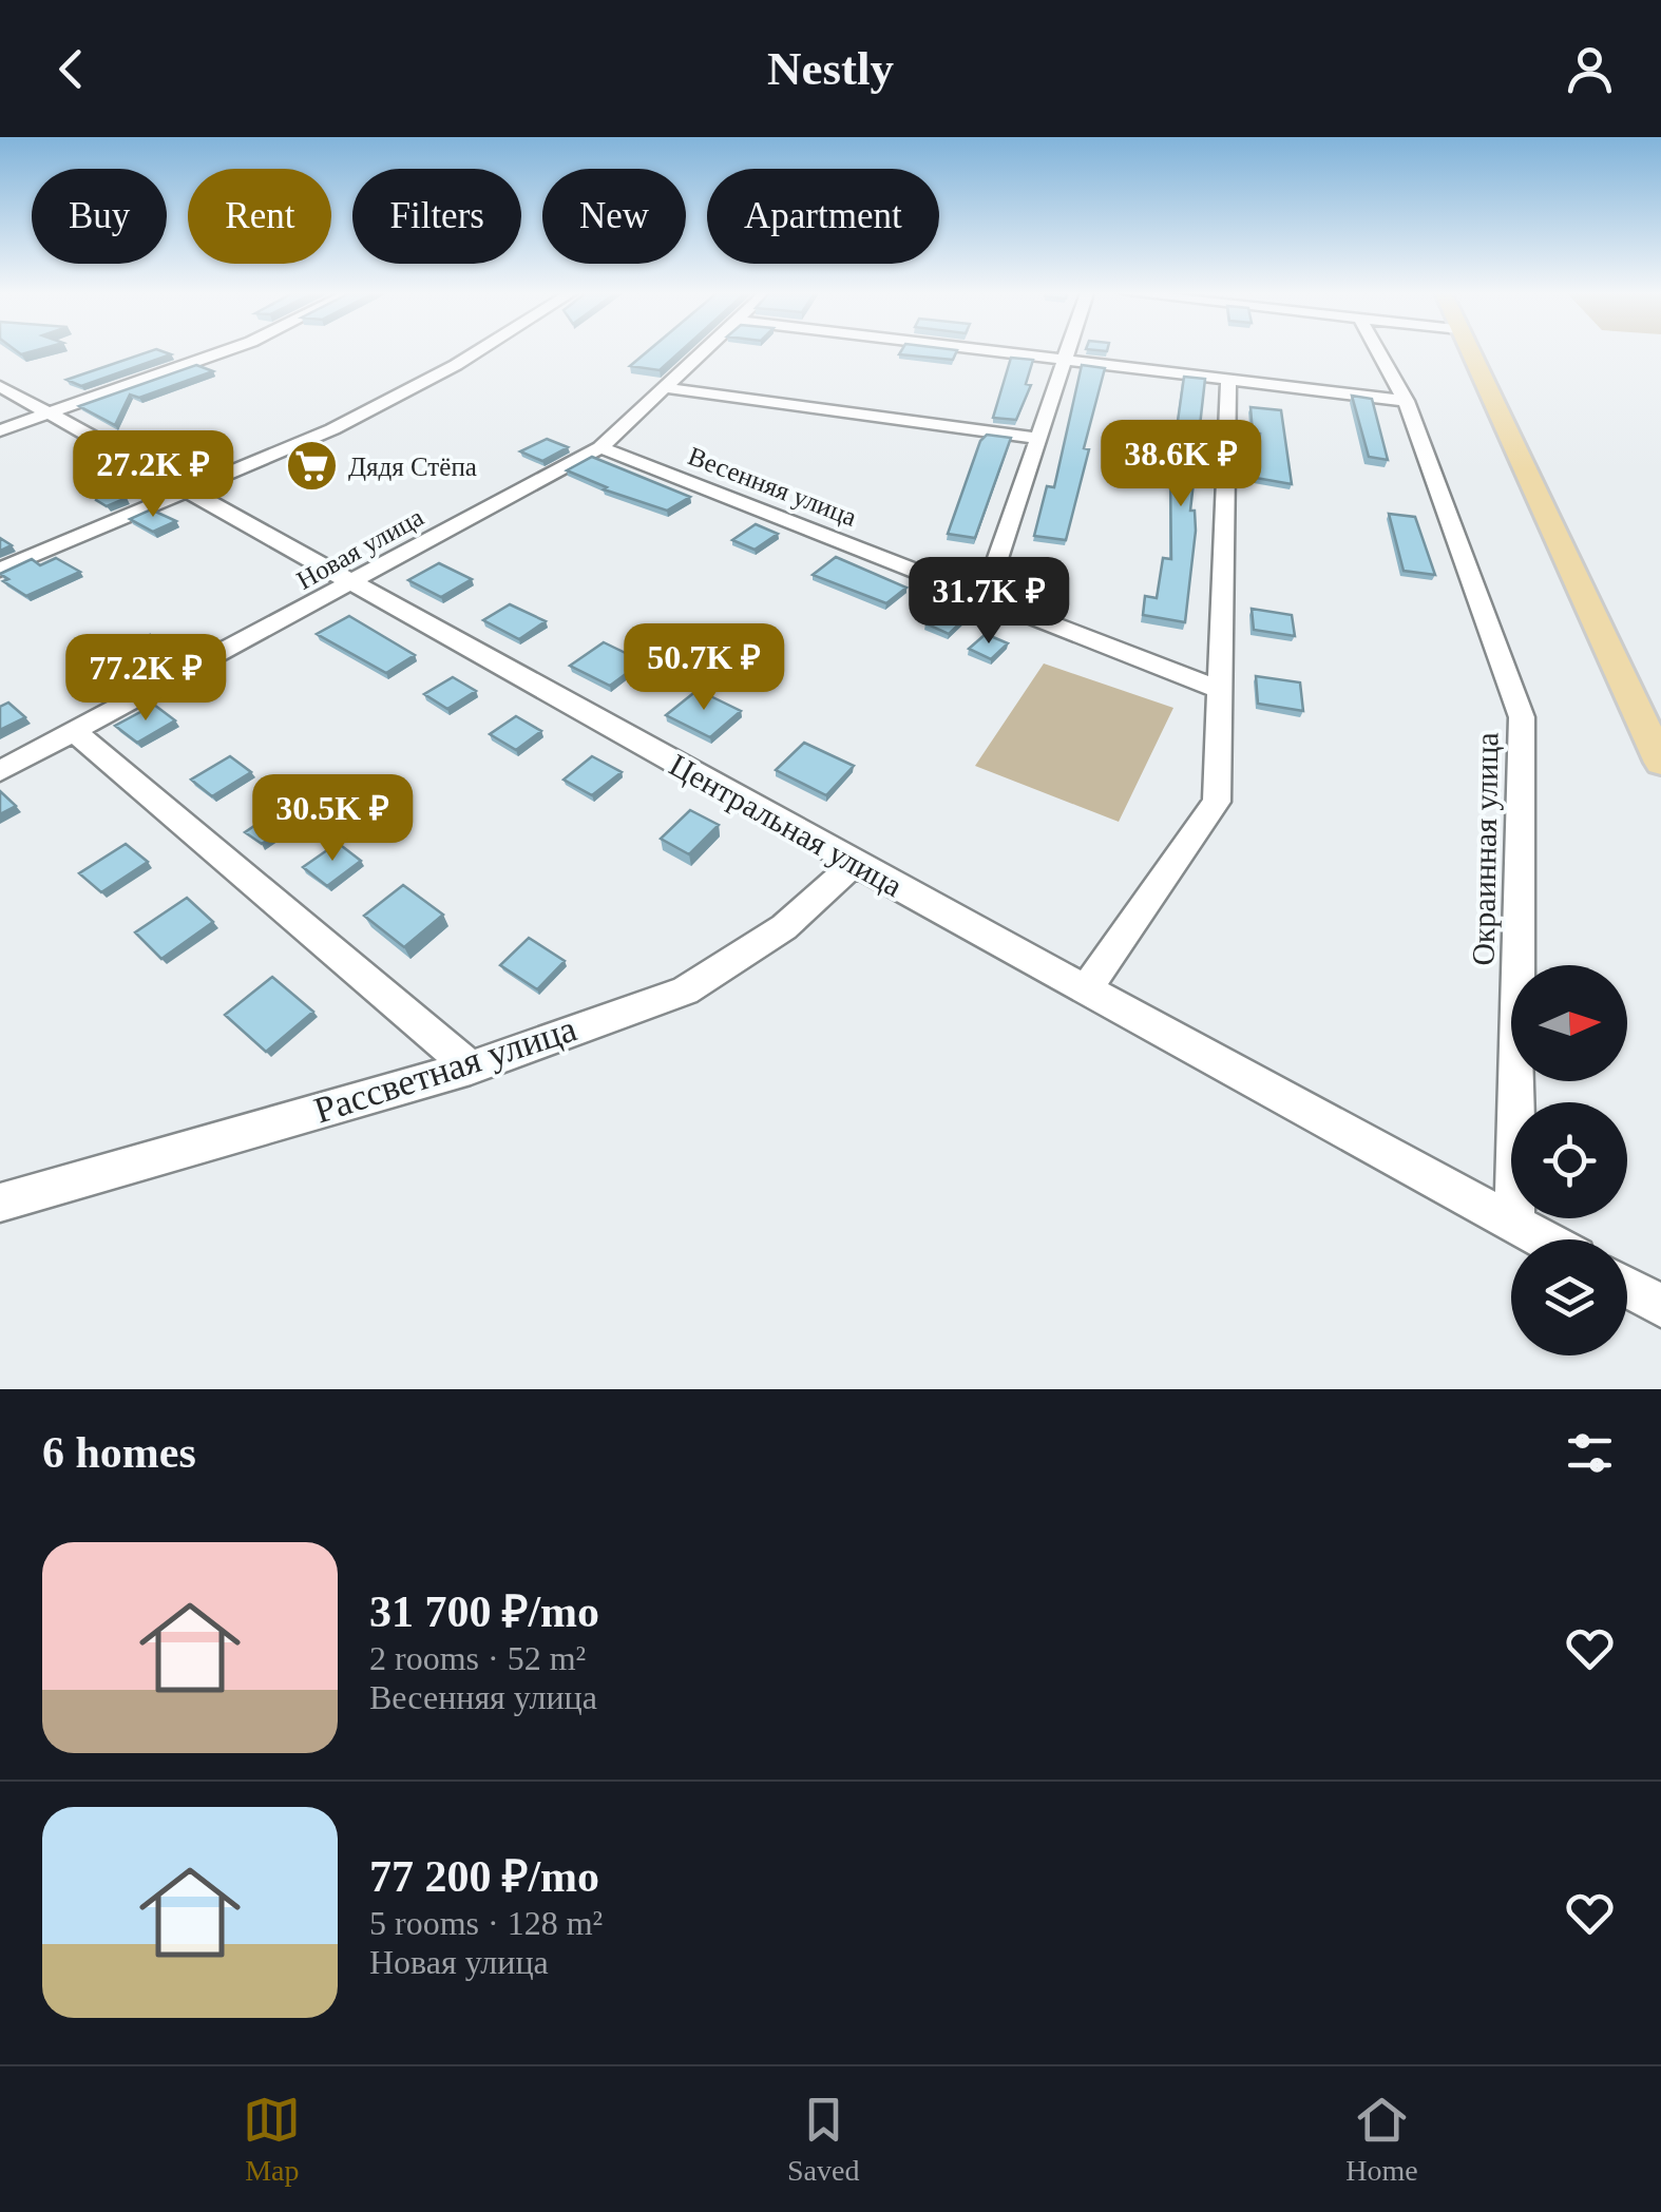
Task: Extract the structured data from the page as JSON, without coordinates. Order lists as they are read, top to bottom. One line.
{"streets":{"street":["Весенняя улица","Новая улица","Центральная улица","Окраинная улица","Рассветная улица"]},"crossings":[["Весенняя улица","Новая улица"],["Новая улица","Центральная улица"],["Центральная улица","Окраинная улица"],["Центральная улица","Рассветная улица"]],"places":{"supermarket":["Дядя Стёпа"]},"north":"right","page":{"header":"Nestly","chip":["Buy","Rent","Filters","New","Apartment"],"price":["38.6K ₽","27.2K ₽","31.7K ₽","50.7K ₽","77.2K ₽","30.5K ₽"],"heading":"6 homes","list":[{"name":"31 700 ₽/mo","note":"2 rooms · 52 m² · Весенняя улица"},{"name":"77 200 ₽/mo","note":"5 rooms · 128 m² · Новая улица"}],"tabs":["Map","Saved","Home"]}}
